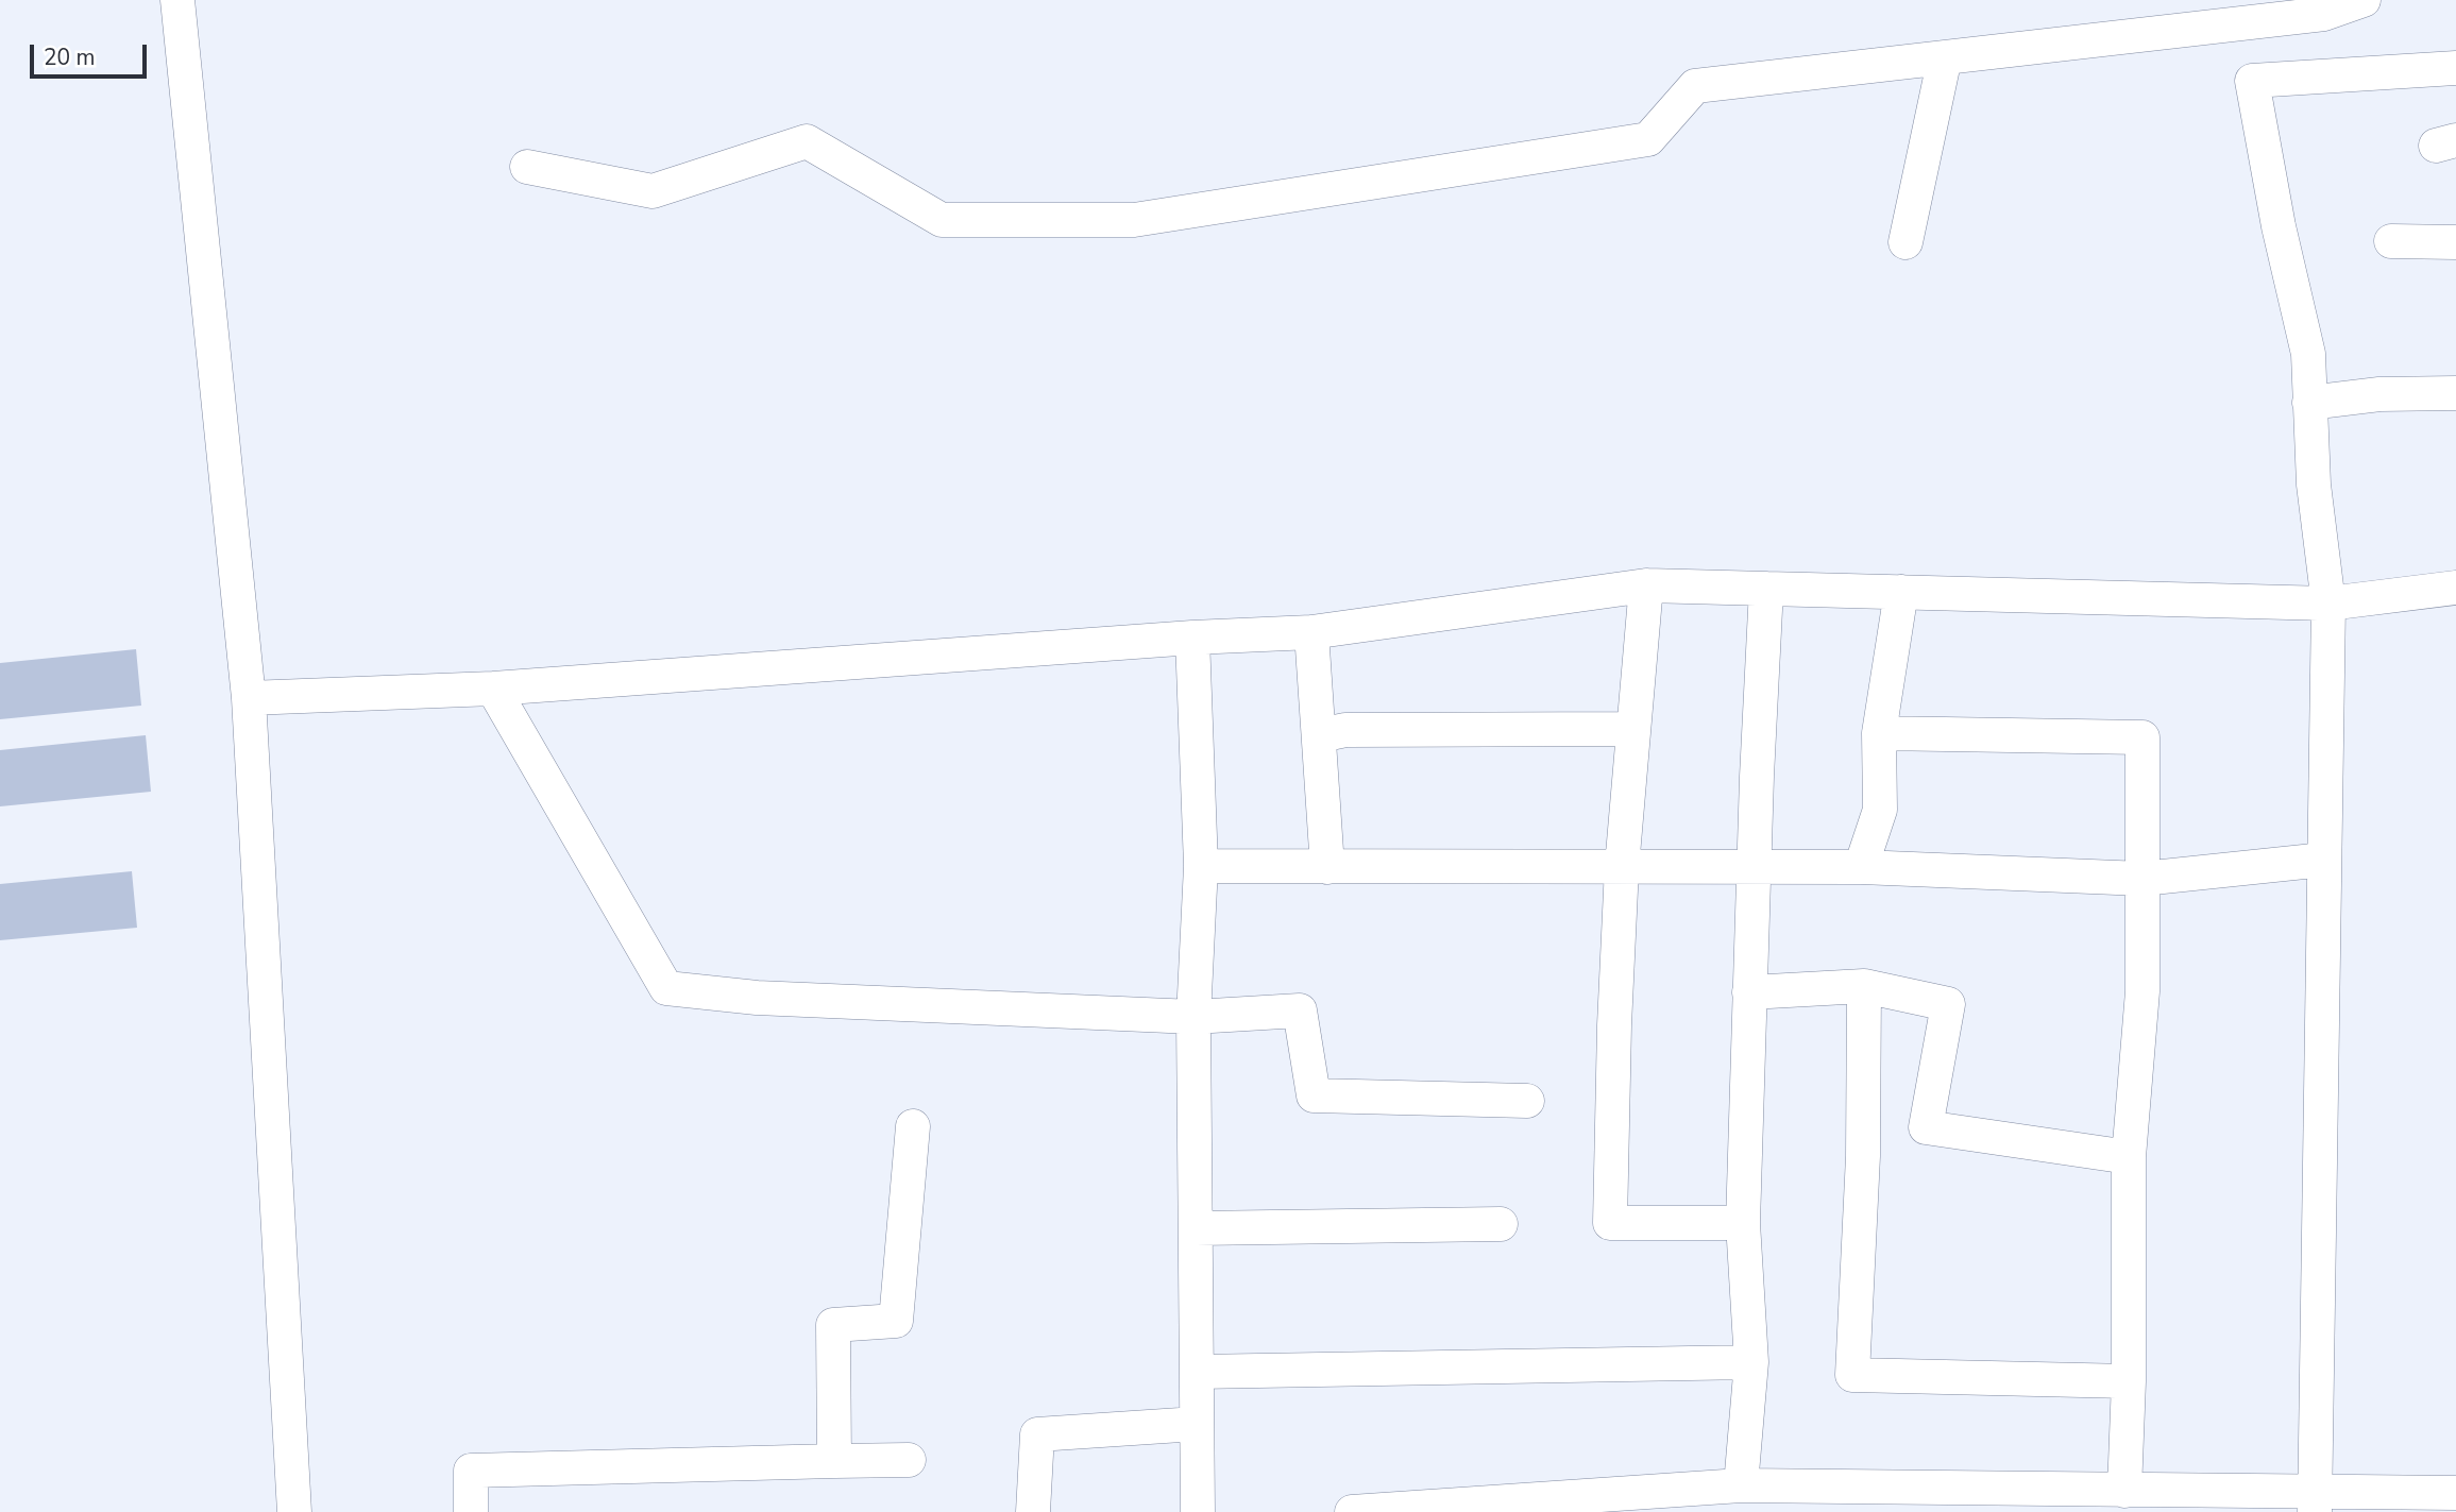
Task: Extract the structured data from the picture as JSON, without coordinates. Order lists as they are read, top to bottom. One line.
{"scale_bar":"20 m"}
